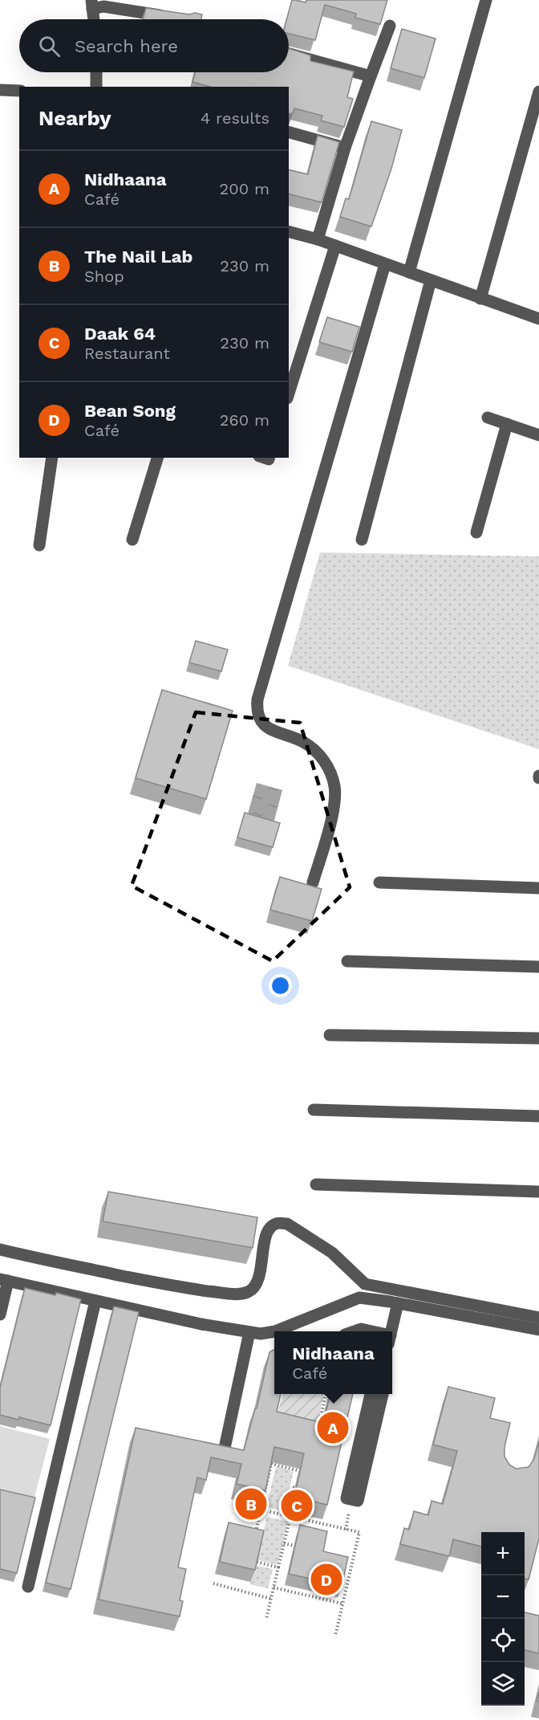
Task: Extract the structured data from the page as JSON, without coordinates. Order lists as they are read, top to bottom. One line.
{"page":{"search":"Search here","heading":["Nearby","4 results"],"list":[{"mark":"A","name":"Nidhaana","note":"Café","value":"200 m"},{"mark":"B","name":"The Nail Lab","note":"Shop","value":"230 m"},{"mark":"C","name":"Daak 64","note":"Restaurant","value":"230 m"},{"mark":"D","name":"Bean Song","note":"Café","value":"260 m"}],"popup":["Nidhaana","Café"],"pins":["A","B","C","D"],"map_buttons":["+","−"]}}
